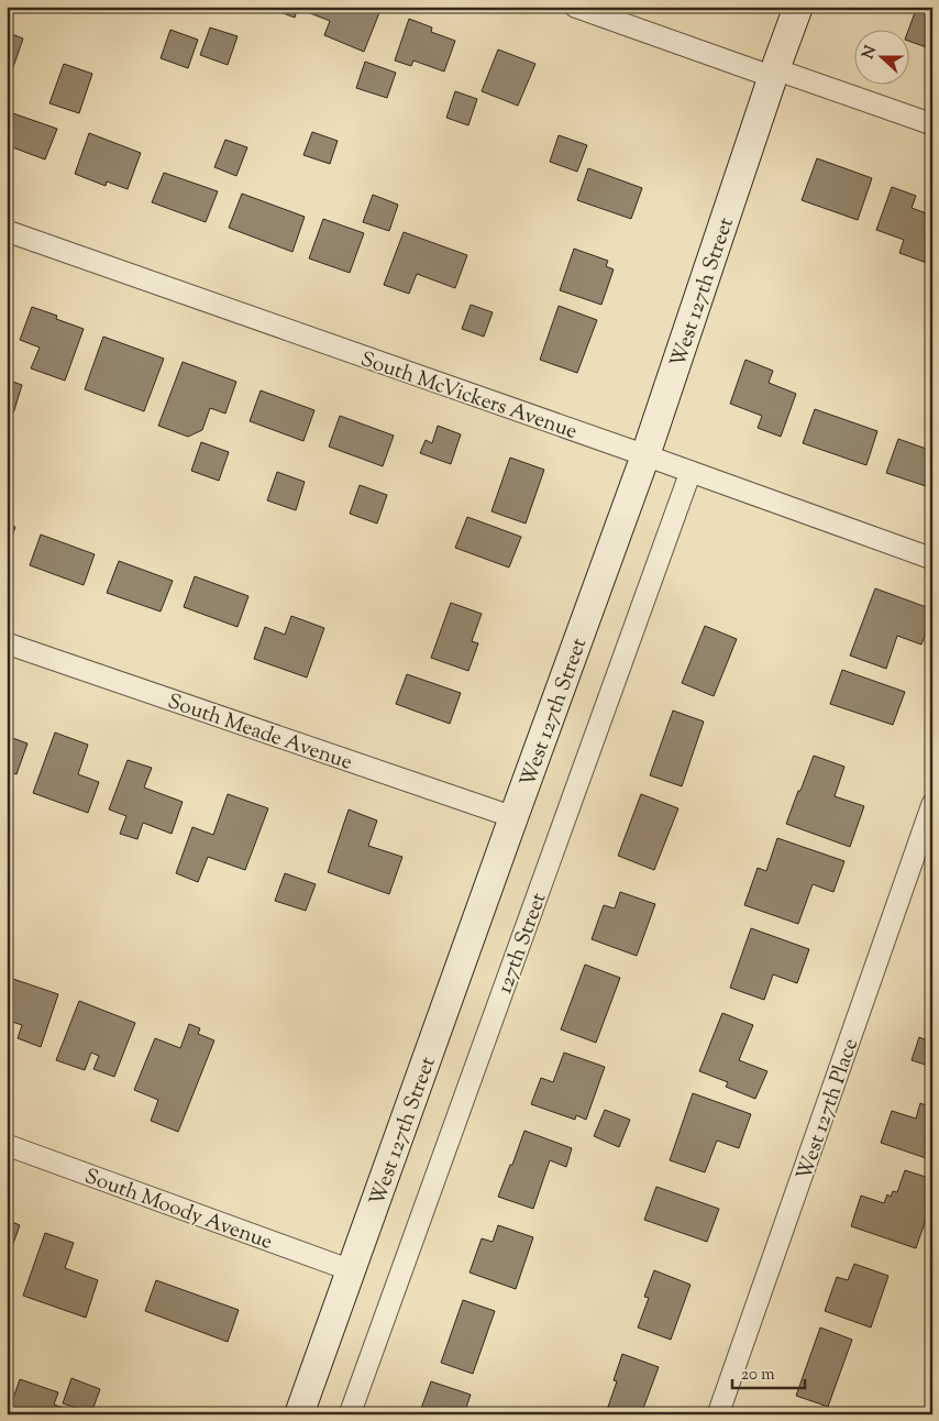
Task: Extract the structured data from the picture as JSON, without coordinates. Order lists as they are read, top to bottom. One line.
{"streets":{"main road":["West 127th Street"],"street":["South McVickers Avenue","South Meade Avenue","127th Street","West 127th Place","South Moody Avenue"]},"crossings":[["West 127th Street","South McVickers Avenue"],["West 127th Street","South Meade Avenue"],["West 127th Street","South Moody Avenue"],["South McVickers Avenue","127th Street"]],"scale_bar":"20 m","north":"left"}
